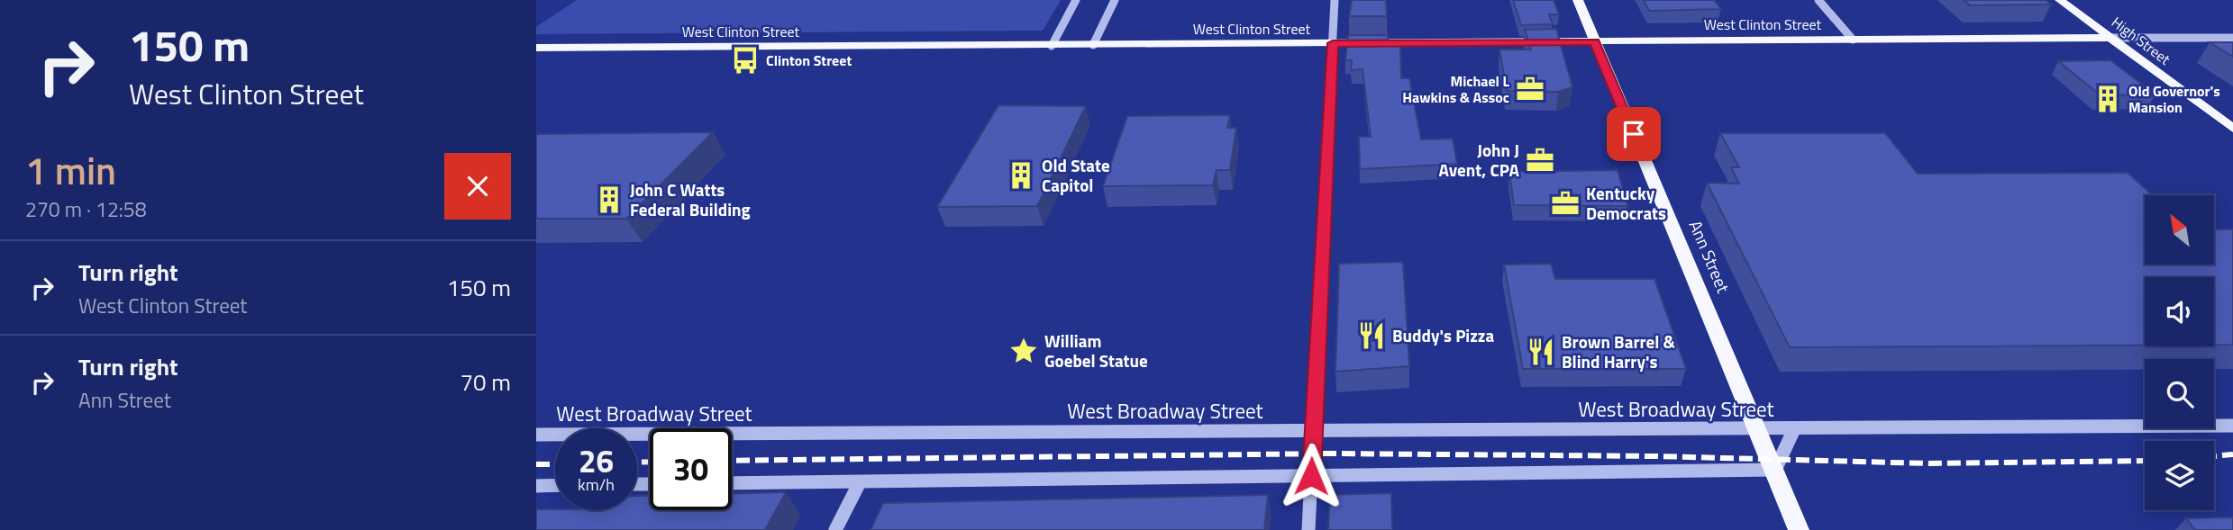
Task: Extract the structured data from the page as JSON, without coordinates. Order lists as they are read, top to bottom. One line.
{"streets":{"main road":["West Clinton Street","High Street","Ann Street"],"street":["West Broadway Street"]},"crossings":[["West Clinton Street","High Street"],["West Clinton Street","Ann Street"],["Ann Street","West Broadway Street"]],"places":{"bus stop":["Clinton Street"],"office":["Michael L Hawkins & Assoc","John J Avent, CPA","Kentucky Democrats"],"building":["Old Governor's Mansion","Old State Capitol","John C Watts Federal Building"],"restaurant":["Buddy's Pizza","Brown Barrel & Blind Harry's"],"place":["William Goebel Statue"]},"north":"top left","page":{"turn":["150 m","West Clinton Street"],"heading":["1 min","270 m · 12:58"],"list":[{"name":"Turn right","note":"West Clinton Street","value":"150 m"},{"name":"Turn right","note":"Ann Street","value":"70 m"}],"speed":"26 km/h","limit":"30"}}
